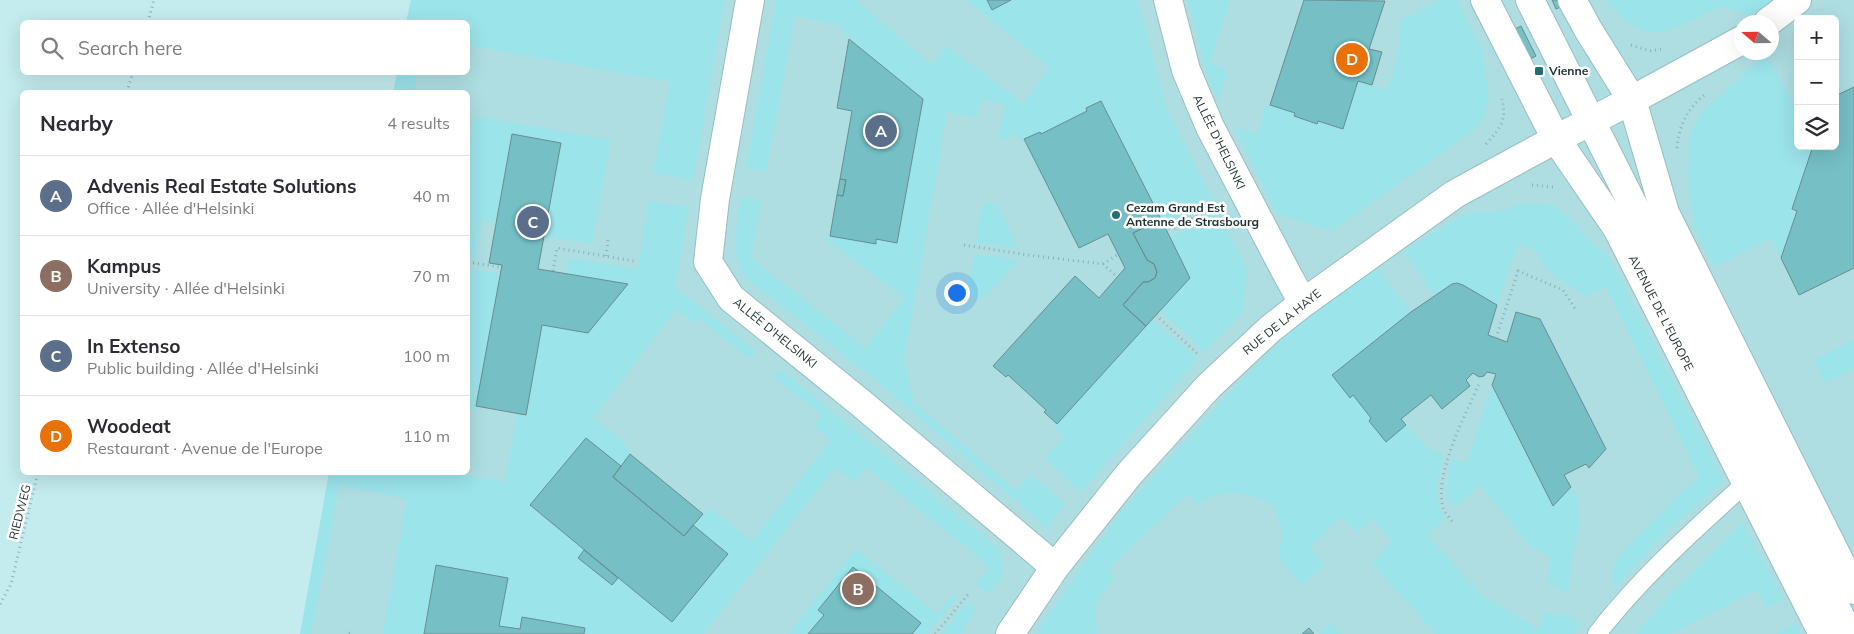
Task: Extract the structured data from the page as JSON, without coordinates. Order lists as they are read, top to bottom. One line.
{"streets":{"street":["ALLÉE D'HELSINKI","AVENUE DE L'EUROPE","RUE DE LA HAYE"],"path":["RIEDWEG"]},"crossings":[["ALLÉE D'HELSINKI","RUE DE LA HAYE"],["AVENUE DE L'EUROPE","RUE DE LA HAYE"]],"places":{"transit":["Vienne"],"other":["Cezam Grand Est Antenne de Strasbourg"]},"north":"left","page":{"map_buttons":["+","−"],"search":"Search here","pins":["D","A","C","B"],"heading":["Nearby","4 results"],"list":[{"mark":"A","name":"Advenis Real Estate Solutions","note":"Office · Allée d'Helsinki","value":"40 m"},{"mark":"B","name":"Kampus","note":"University · Allée d'Helsinki","value":"70 m"},{"mark":"C","name":"In Extenso","note":"Public building · Allée d'Helsinki","value":"100 m"},{"mark":"D","name":"Woodeat","note":"Restaurant · Avenue de l'Europe","value":"110 m"}]}}
